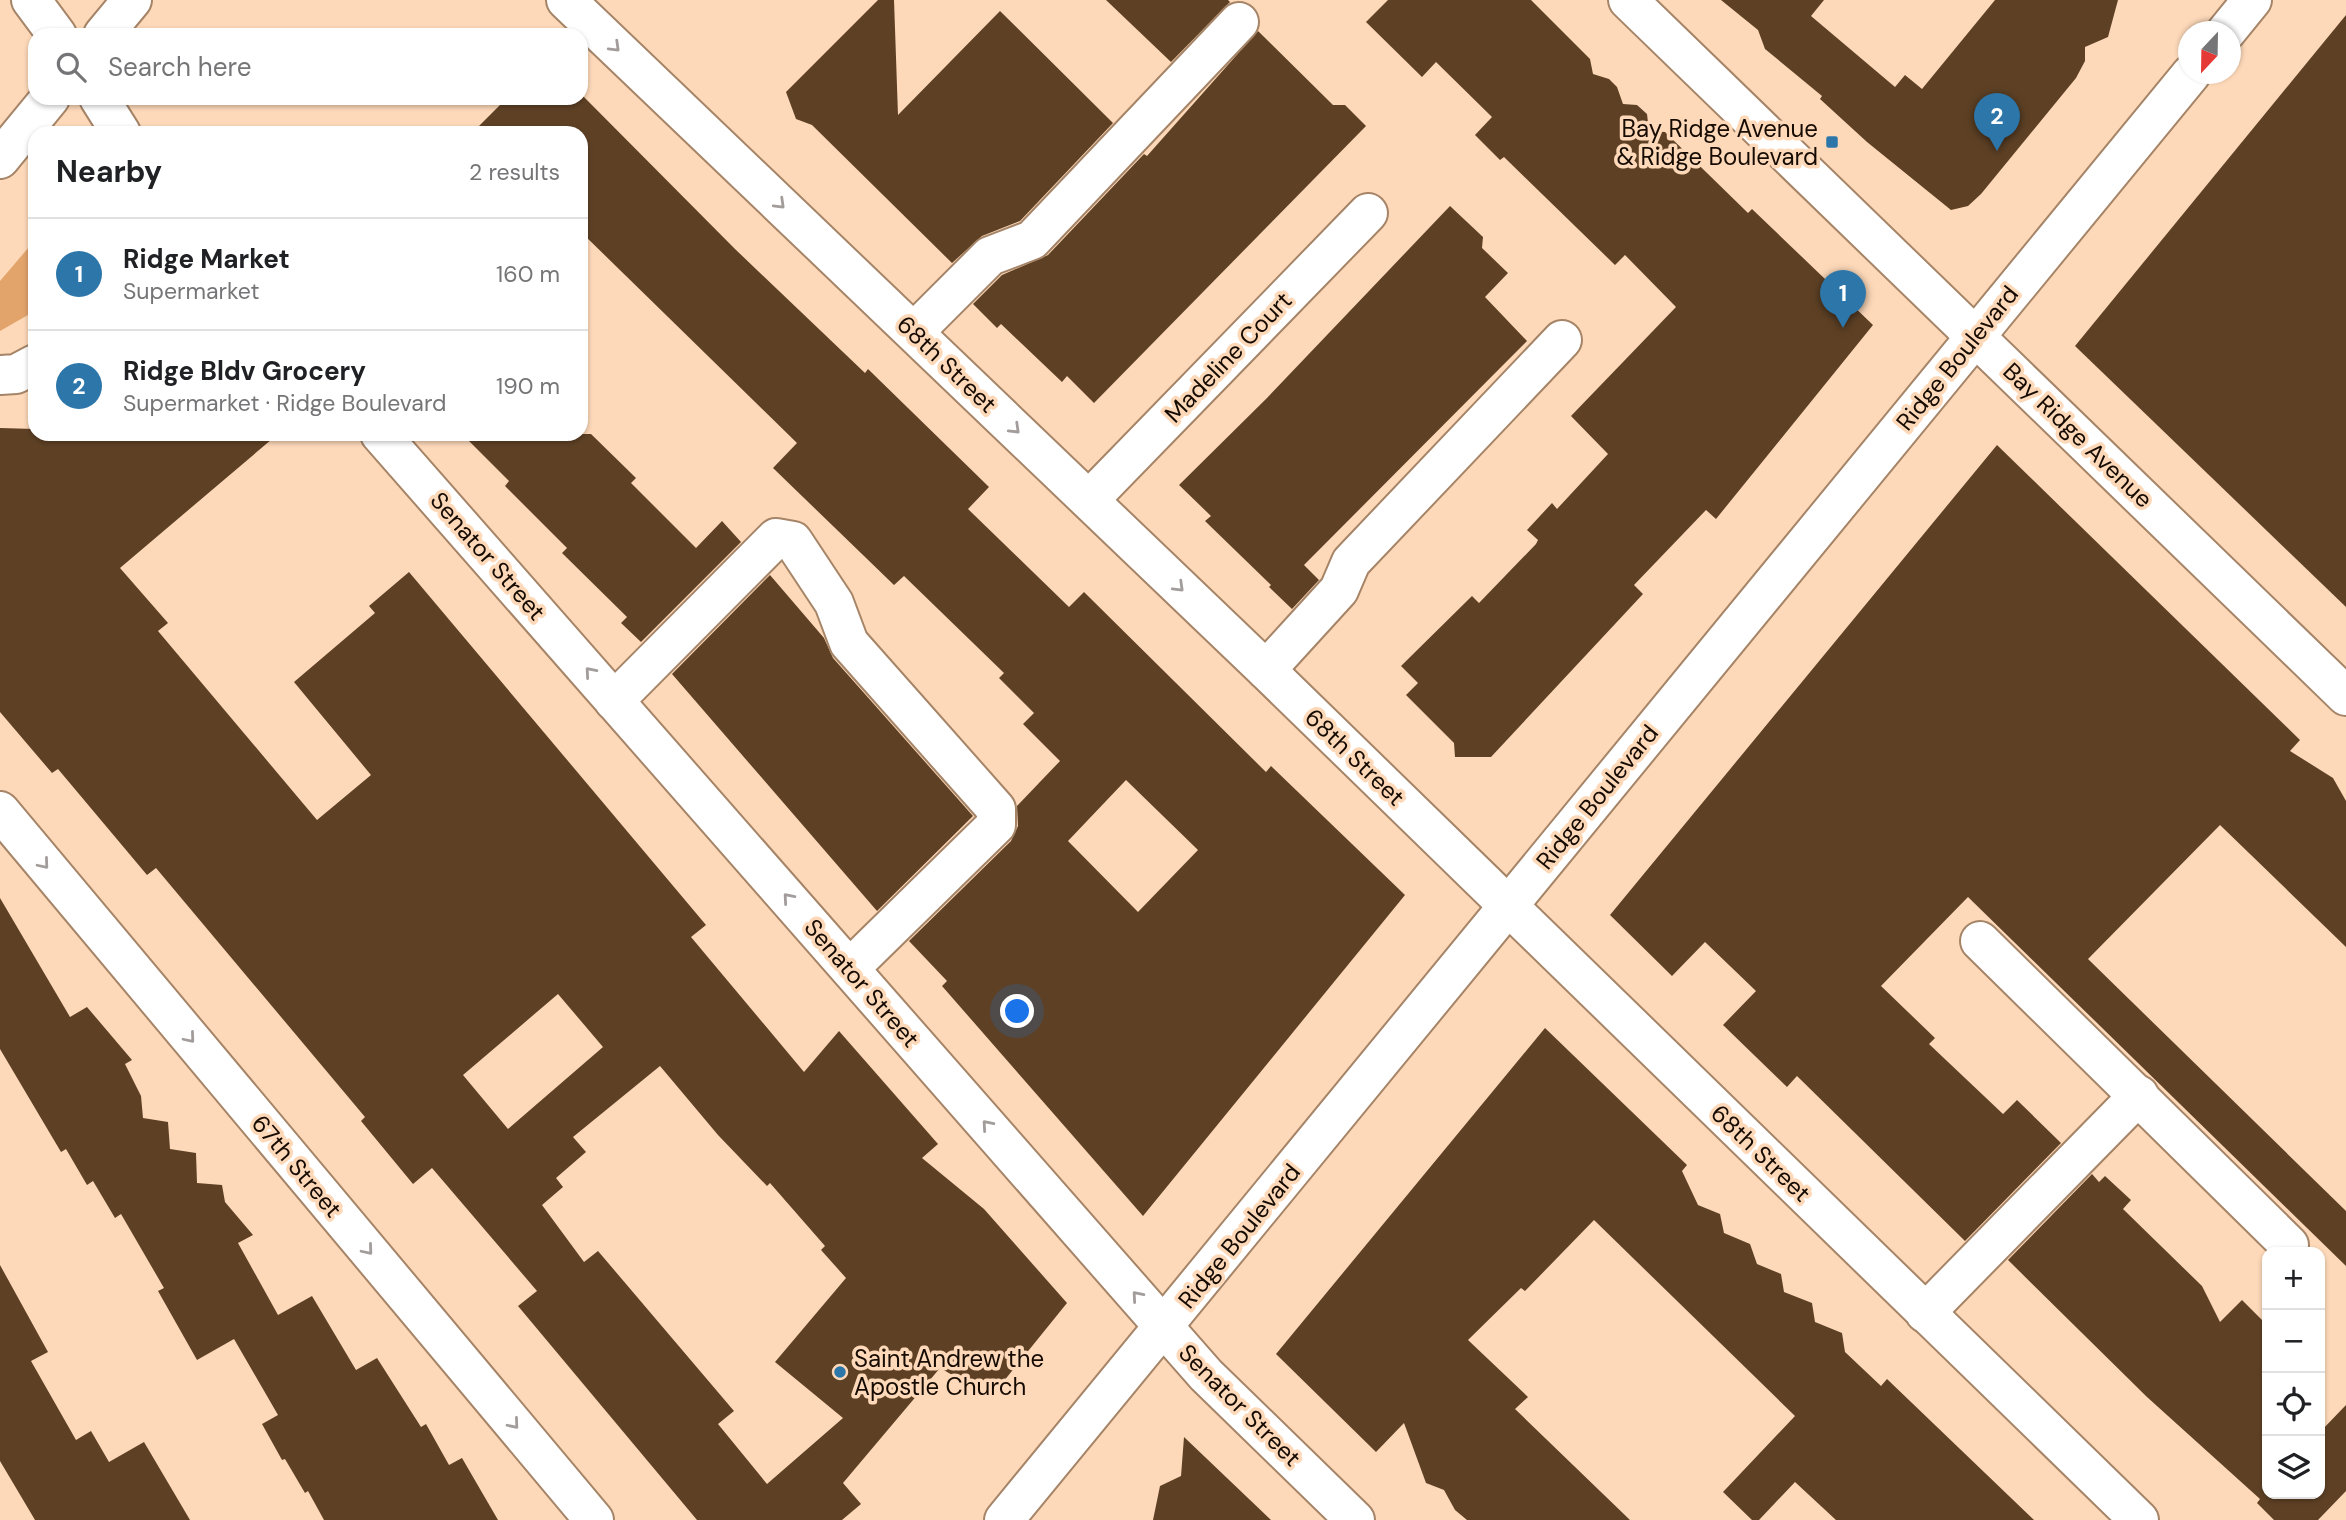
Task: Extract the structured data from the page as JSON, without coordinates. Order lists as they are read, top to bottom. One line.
{"streets":{"street":["Madeline Court","Ridge Boulevard","68th Street","Bay Ridge Avenue","Senator Street","67th Street"]},"crossings":[["Madeline Court","68th Street"],["Ridge Boulevard","68th Street"],["Ridge Boulevard","Bay Ridge Avenue"],["Ridge Boulevard","Senator Street"]],"one_way":["68th Street","Senator Street","67th Street"],"places":{"transit":["Bay Ridge Avenue & Ridge Boulevard"],"other":["Saint Andrew the Apostle Church"]},"north":"bottom","page":{"search":"Search here","pins":["2","1"],"heading":["Nearby","2 results"],"list":[{"mark":"1","name":"Ridge Market","note":"Supermarket","value":"160 m"},{"mark":"2","name":"Ridge Bldv Grocery","note":"Supermarket · Ridge Boulevard","value":"190 m"}],"map_buttons":["+","−"]}}
